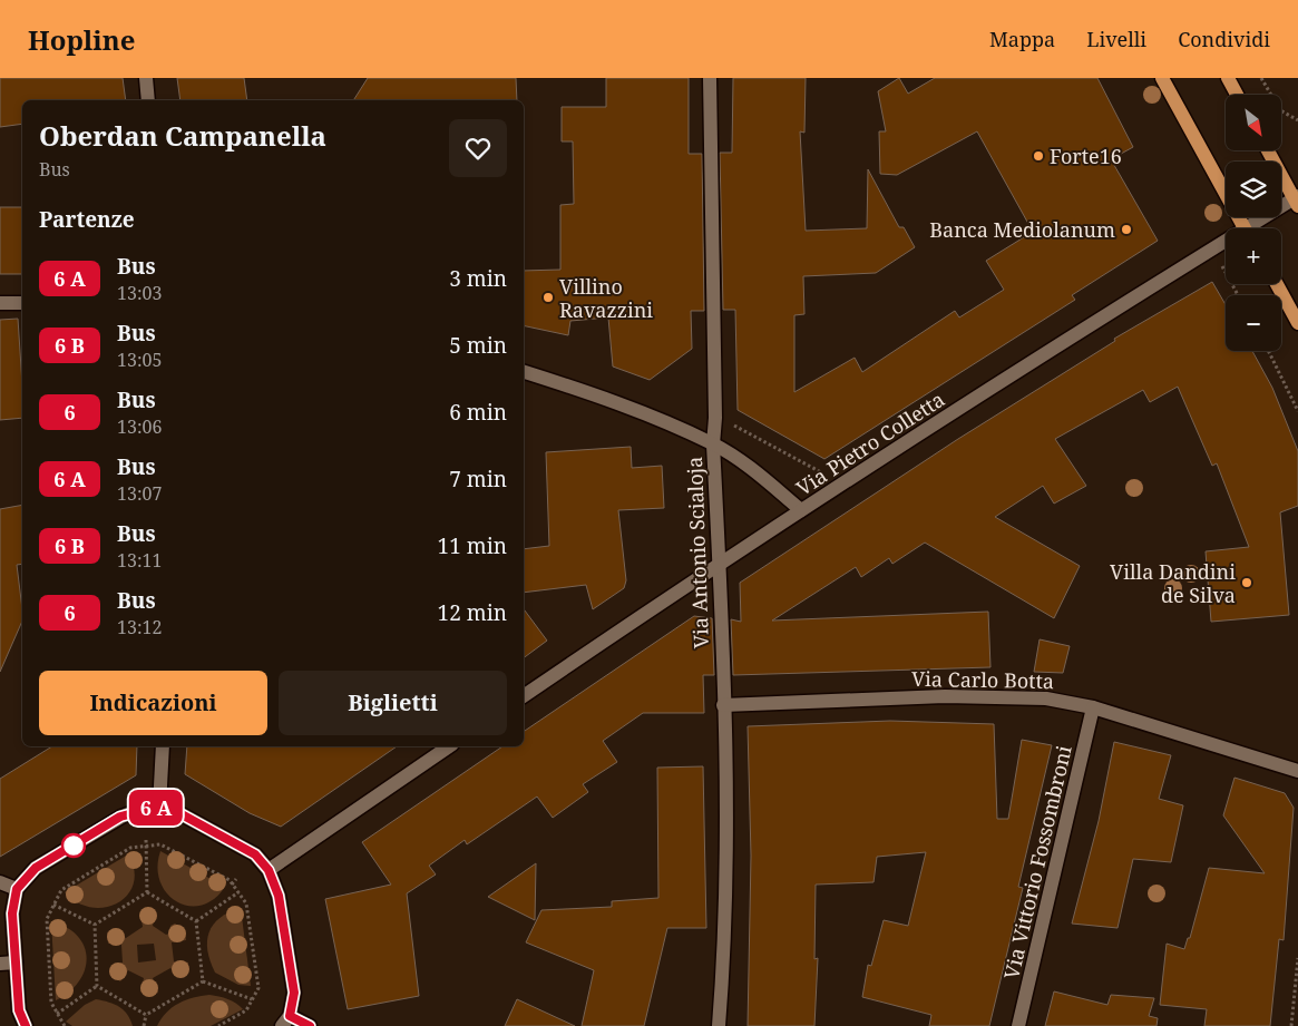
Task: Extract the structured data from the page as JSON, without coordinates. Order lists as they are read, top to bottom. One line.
{"streets":{"street":["Via Pietro Colletta","Via Antonio Scialoja","Via Carlo Botta","Via Vittorio Fossombroni"]},"crossings":[["Via Pietro Colletta","Via Antonio Scialoja"],["Via Antonio Scialoja","Via Carlo Botta"],["Via Carlo Botta","Via Vittorio Fossombroni"]],"places":["Forte16","Banca Mediolanum","Villino Ravazzini","Villa Dandini de Silva"],"north":"bottom right","page":{"header":"Hopline","nav":["Mappa","Livelli","Condividi"],"on_map":"6 A","map_buttons":["+","−"],"heading":[["Oberdan Campanella","Bus"],"Partenze"],"list":[{"mark":"6 A","name":"Bus","note":"13:03","value":"3 min"},{"mark":"6 B","name":"Bus","note":"13:05","value":"5 min"},{"mark":"6","name":"Bus","note":"13:06","value":"6 min"},{"mark":"6 A","name":"Bus","note":"13:07","value":"7 min"},{"mark":"6 B","name":"Bus","note":"13:11","value":"11 min"},{"mark":"6","name":"Bus","note":"13:12","value":"12 min"}],"buttons":["Indicazioni","Biglietti"]}}
